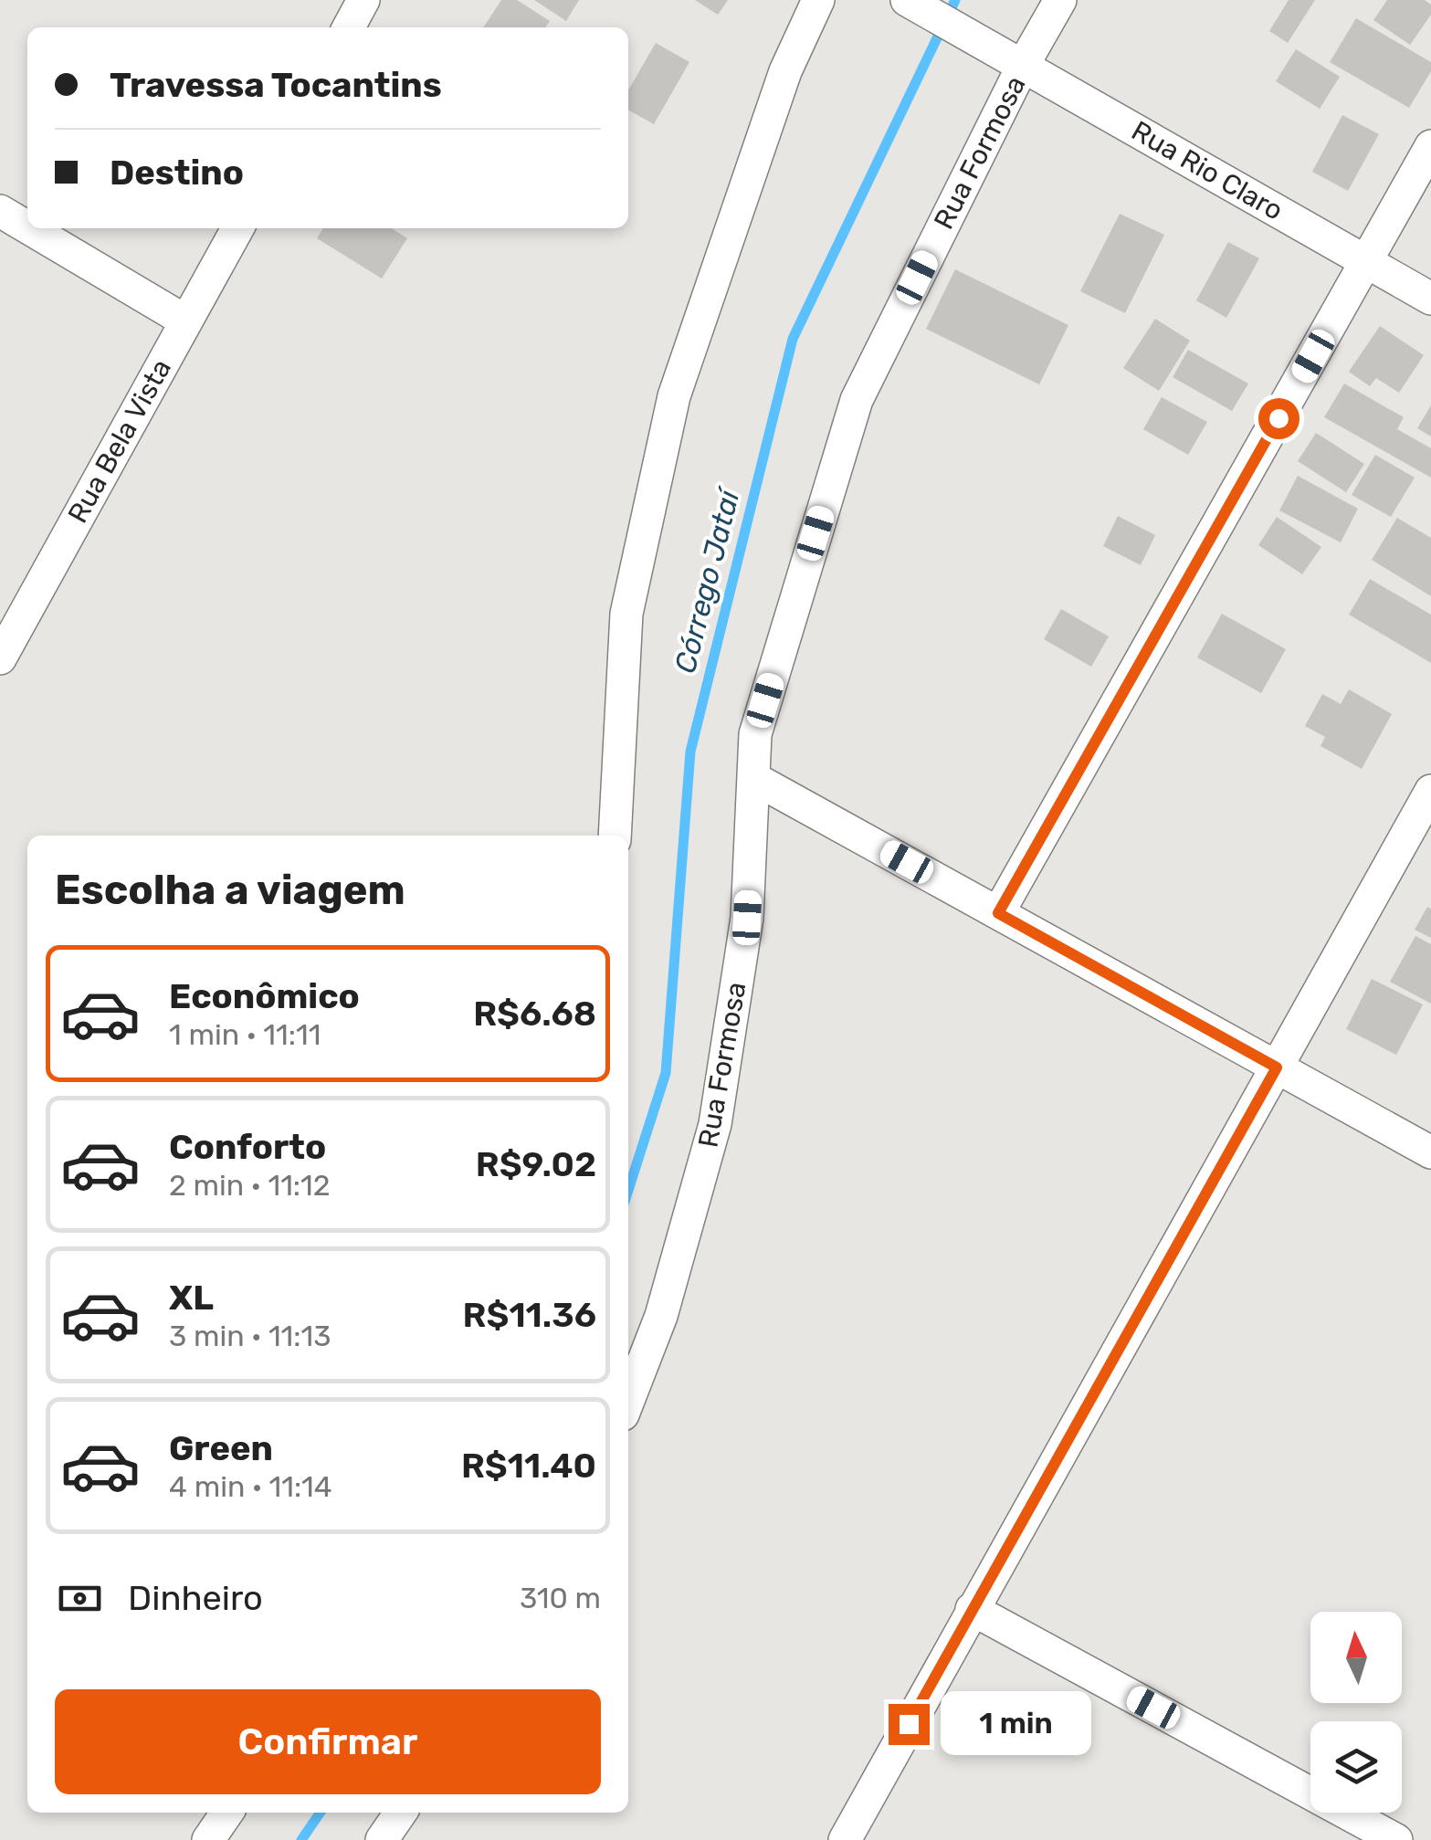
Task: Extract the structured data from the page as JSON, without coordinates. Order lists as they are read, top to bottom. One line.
{"streets":{"street":["Rua Formosa","Rua Rio Claro","Rua Bela Vista"]},"crossings":[["Rua Formosa","Rua Rio Claro"]],"water":["Córrego Jataí"],"north":"top","page":{"banner":["Travessa Tocantins","Destino"],"heading":"Escolha a viagem","list":[{"name":"Econômico","note":"1 min · 11:11","value":"R$6.68"},{"name":"Conforto","note":"2 min · 11:12","value":"R$9.02"},{"name":"XL","note":"3 min · 11:13","value":"R$11.36"},{"name":"Green","note":"4 min · 11:14","value":"R$11.40"}],"pay":["Dinheiro","310 m"],"buttons":"Confirmar","bubble":"1 min"}}
